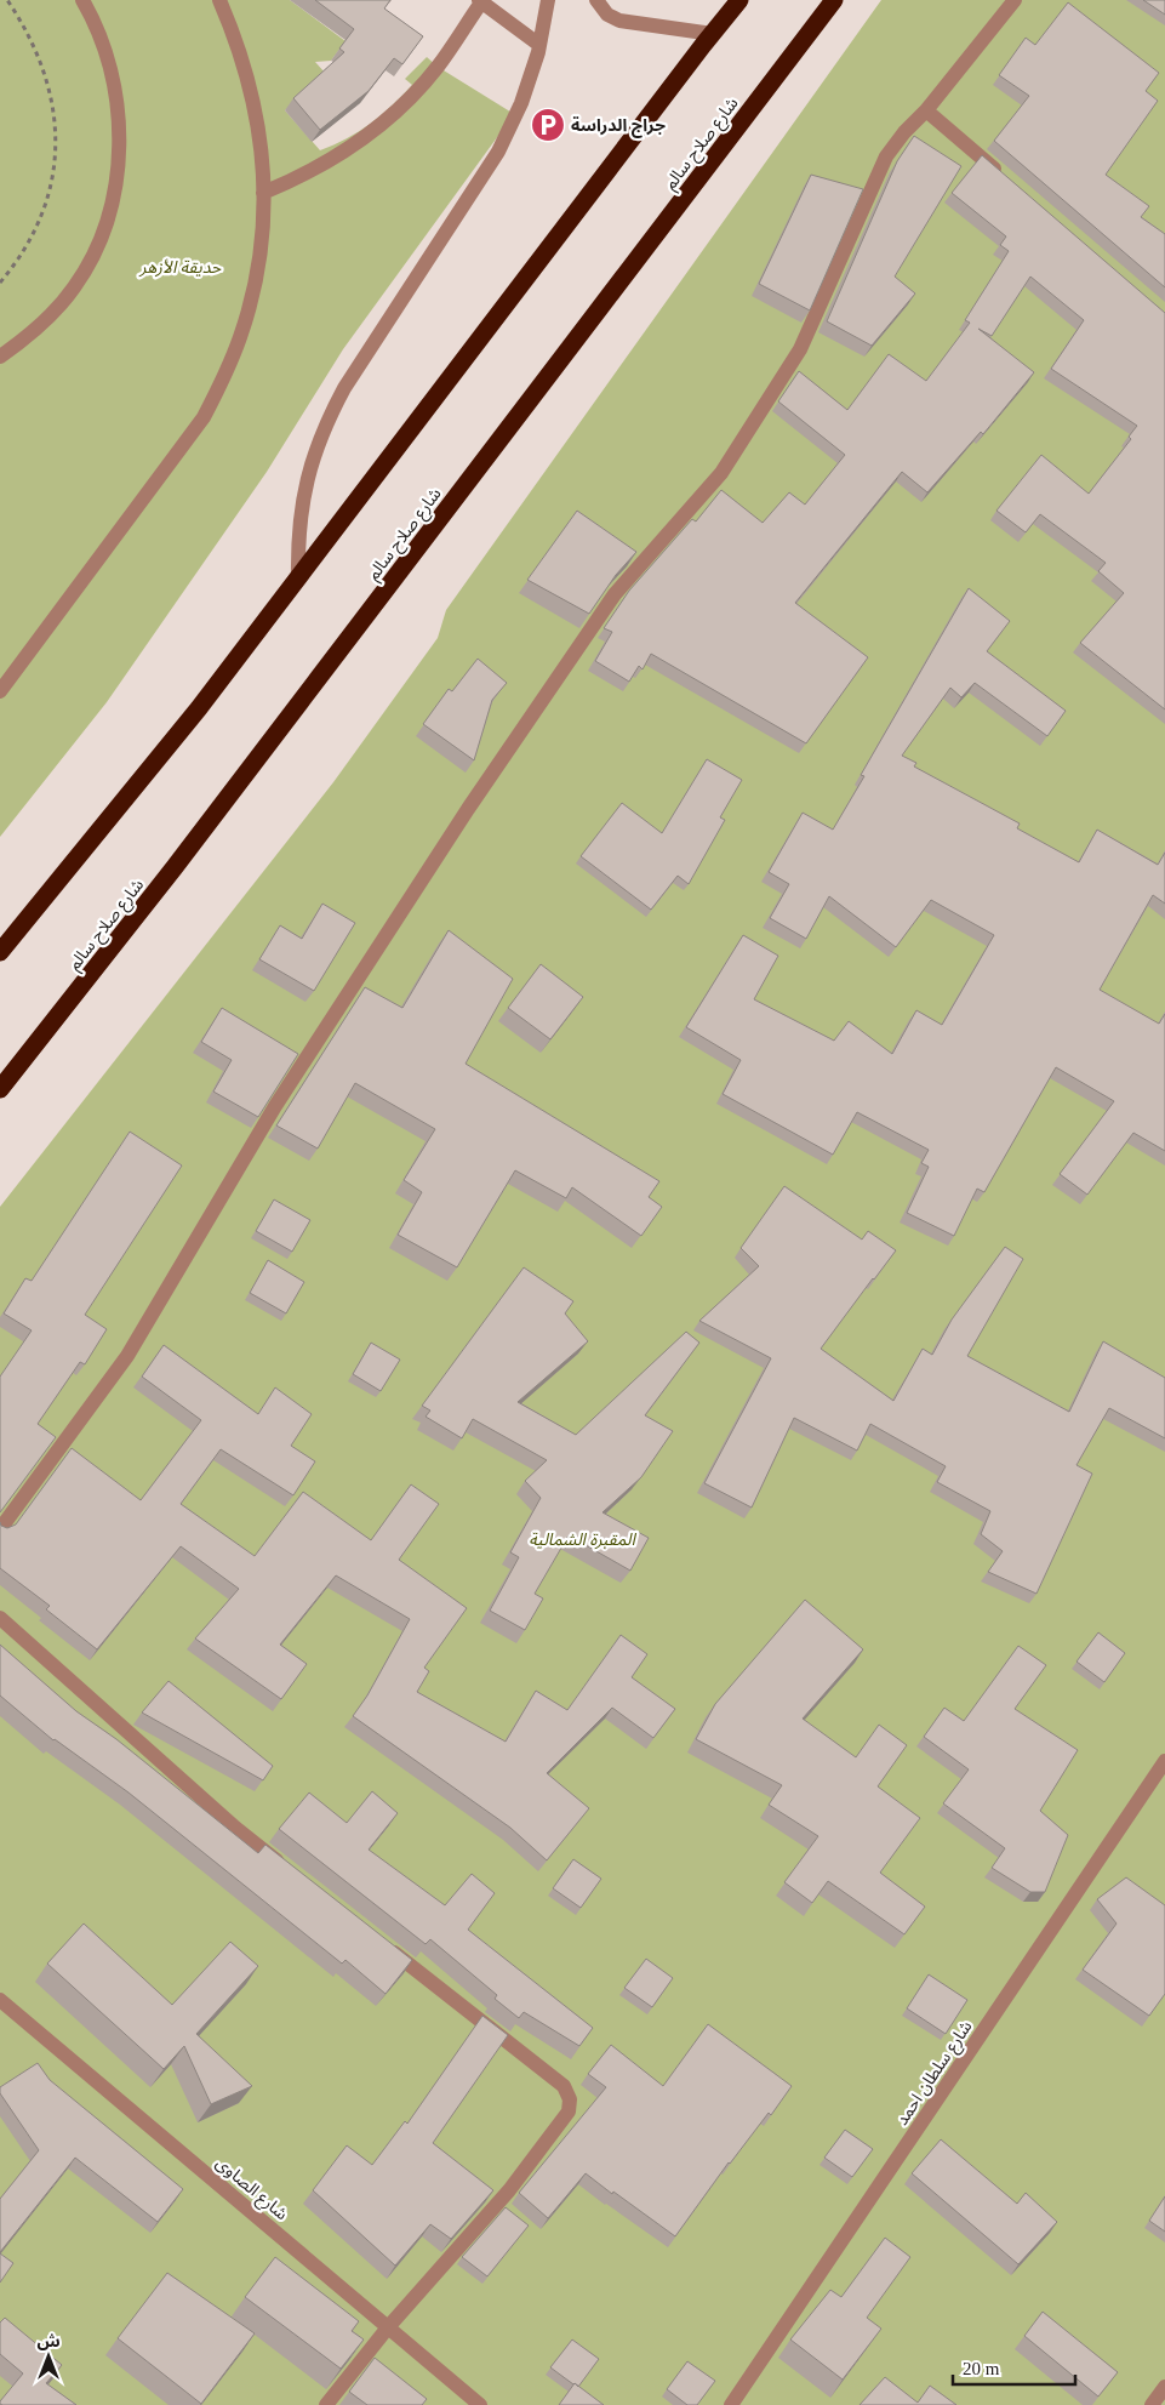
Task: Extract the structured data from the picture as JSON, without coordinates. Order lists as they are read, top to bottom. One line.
{"streets":{"highway":["شارع صلاح سالم"],"street":["شارع سلطان احمد","شارع الصاوى"]},"parks":["حديقة الأزهر","المقبرة الشمالية"],"places":{"parking":["جراج الدراسة"]},"scale_bar":"20 m","north":"top"}
